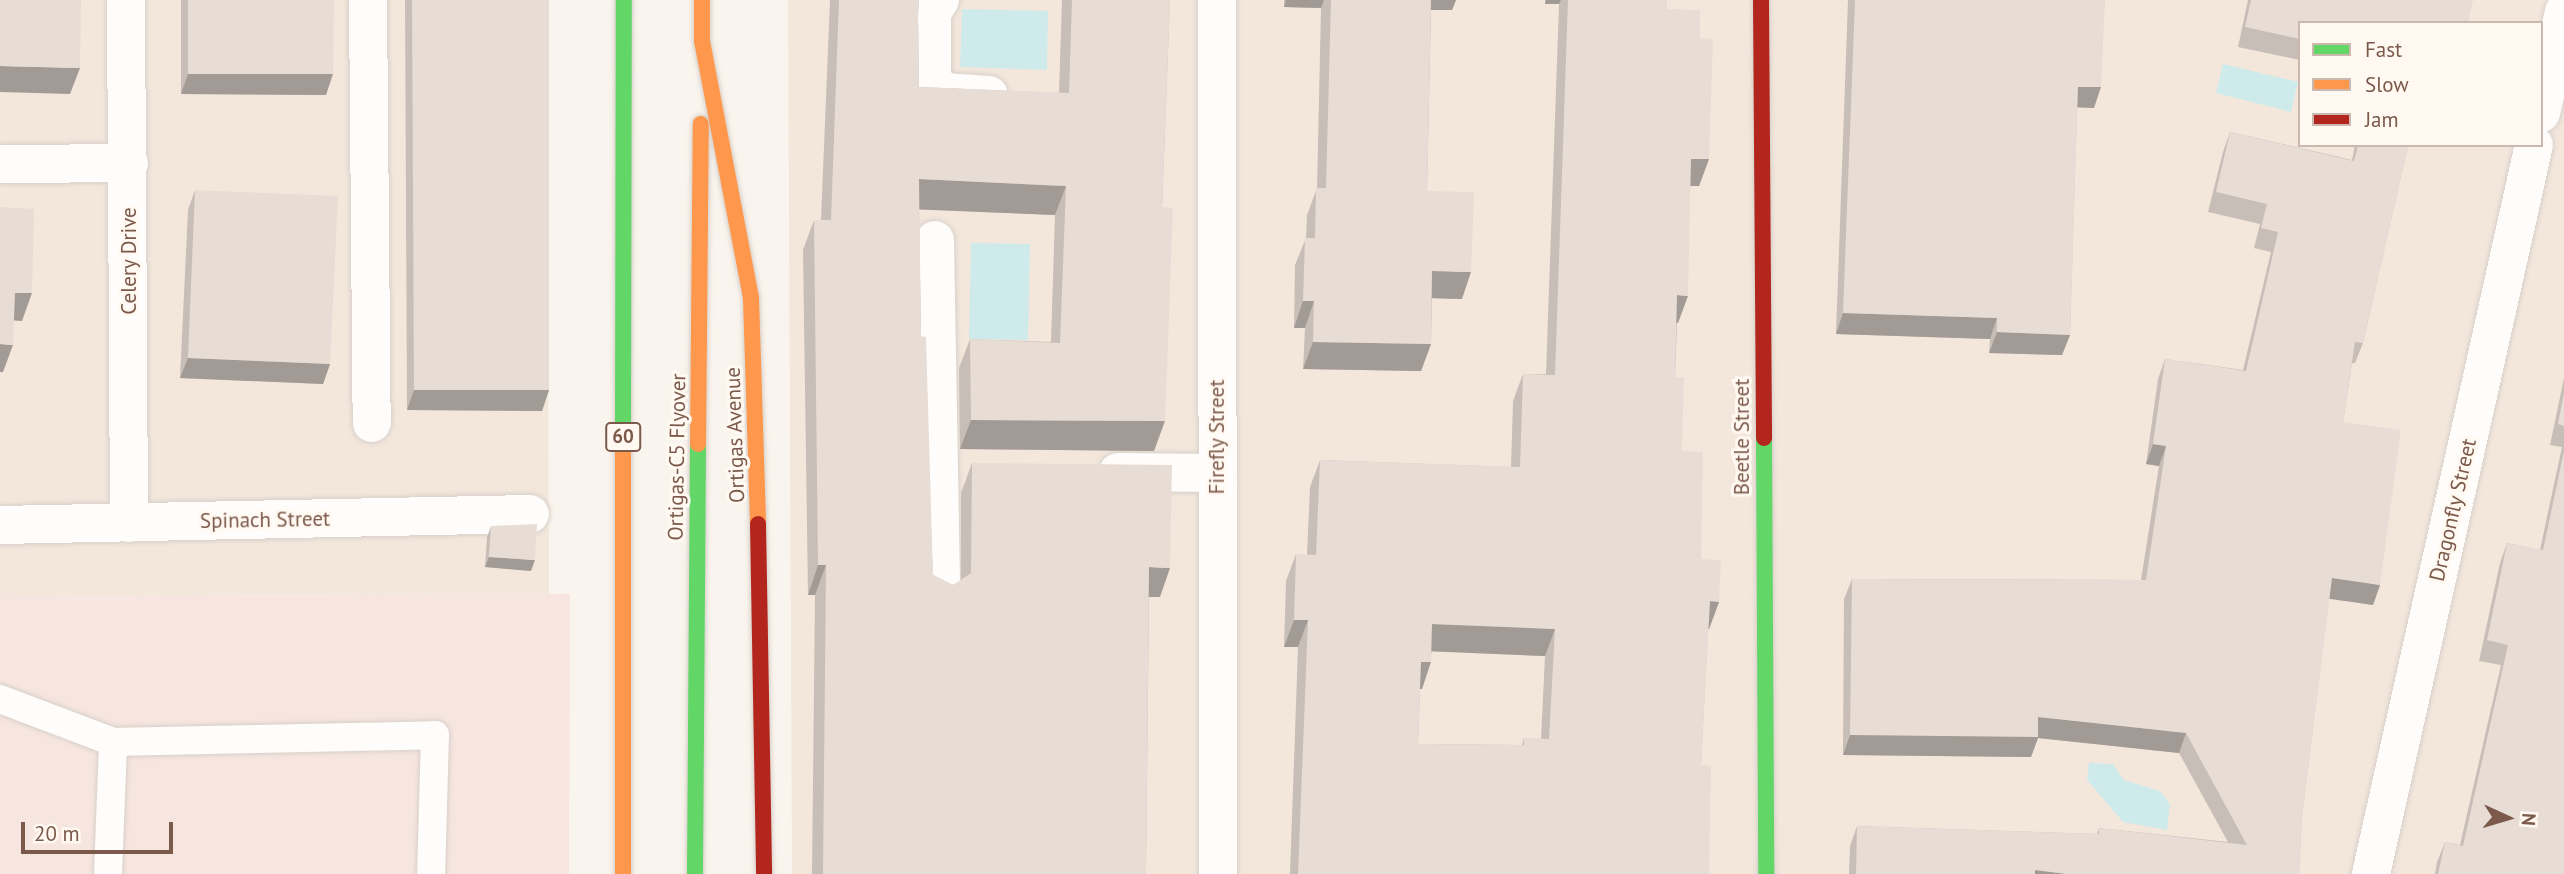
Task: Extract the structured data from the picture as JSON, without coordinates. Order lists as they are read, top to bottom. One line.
{"streets":{"main road":["Ortigas Avenue","60","Beetle Street","Ortigas-C5 Flyover"],"street":["Celery Drive","Firefly Street","Dragonfly Street","Spinach Street"]},"crossings":[["Celery Drive","Spinach Street"],["Ortigas Avenue","Ortigas-C5 Flyover"]],"legend":["Fast","Slow","Jam"],"scale_bar":"20 m","north":"right"}
